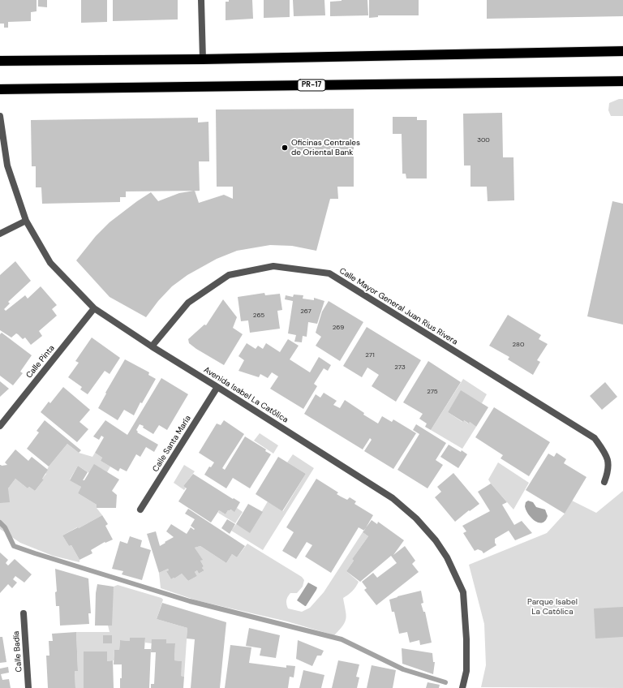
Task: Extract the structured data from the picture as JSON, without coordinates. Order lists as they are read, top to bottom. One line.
{"streets":{"highway":["PR-17"],"street":["Calle Mayor General Juan Rius Rivera","Calle Pinta","Avenida Isabel La Católica","Calle Santa María","Calle Badía"]},"crossings":[["Calle Mayor General Juan Rius Rivera","Avenida Isabel La Católica"],["Calle Pinta","Avenida Isabel La Católica"],["Avenida Isabel La Católica","Calle Santa María"]],"parks":["Parque Isabel La Católica"],"places":["Oficinas Centrales de Oriental Bank"],"house_numbers":["300","267","265","269","280","271","273","275"]}
